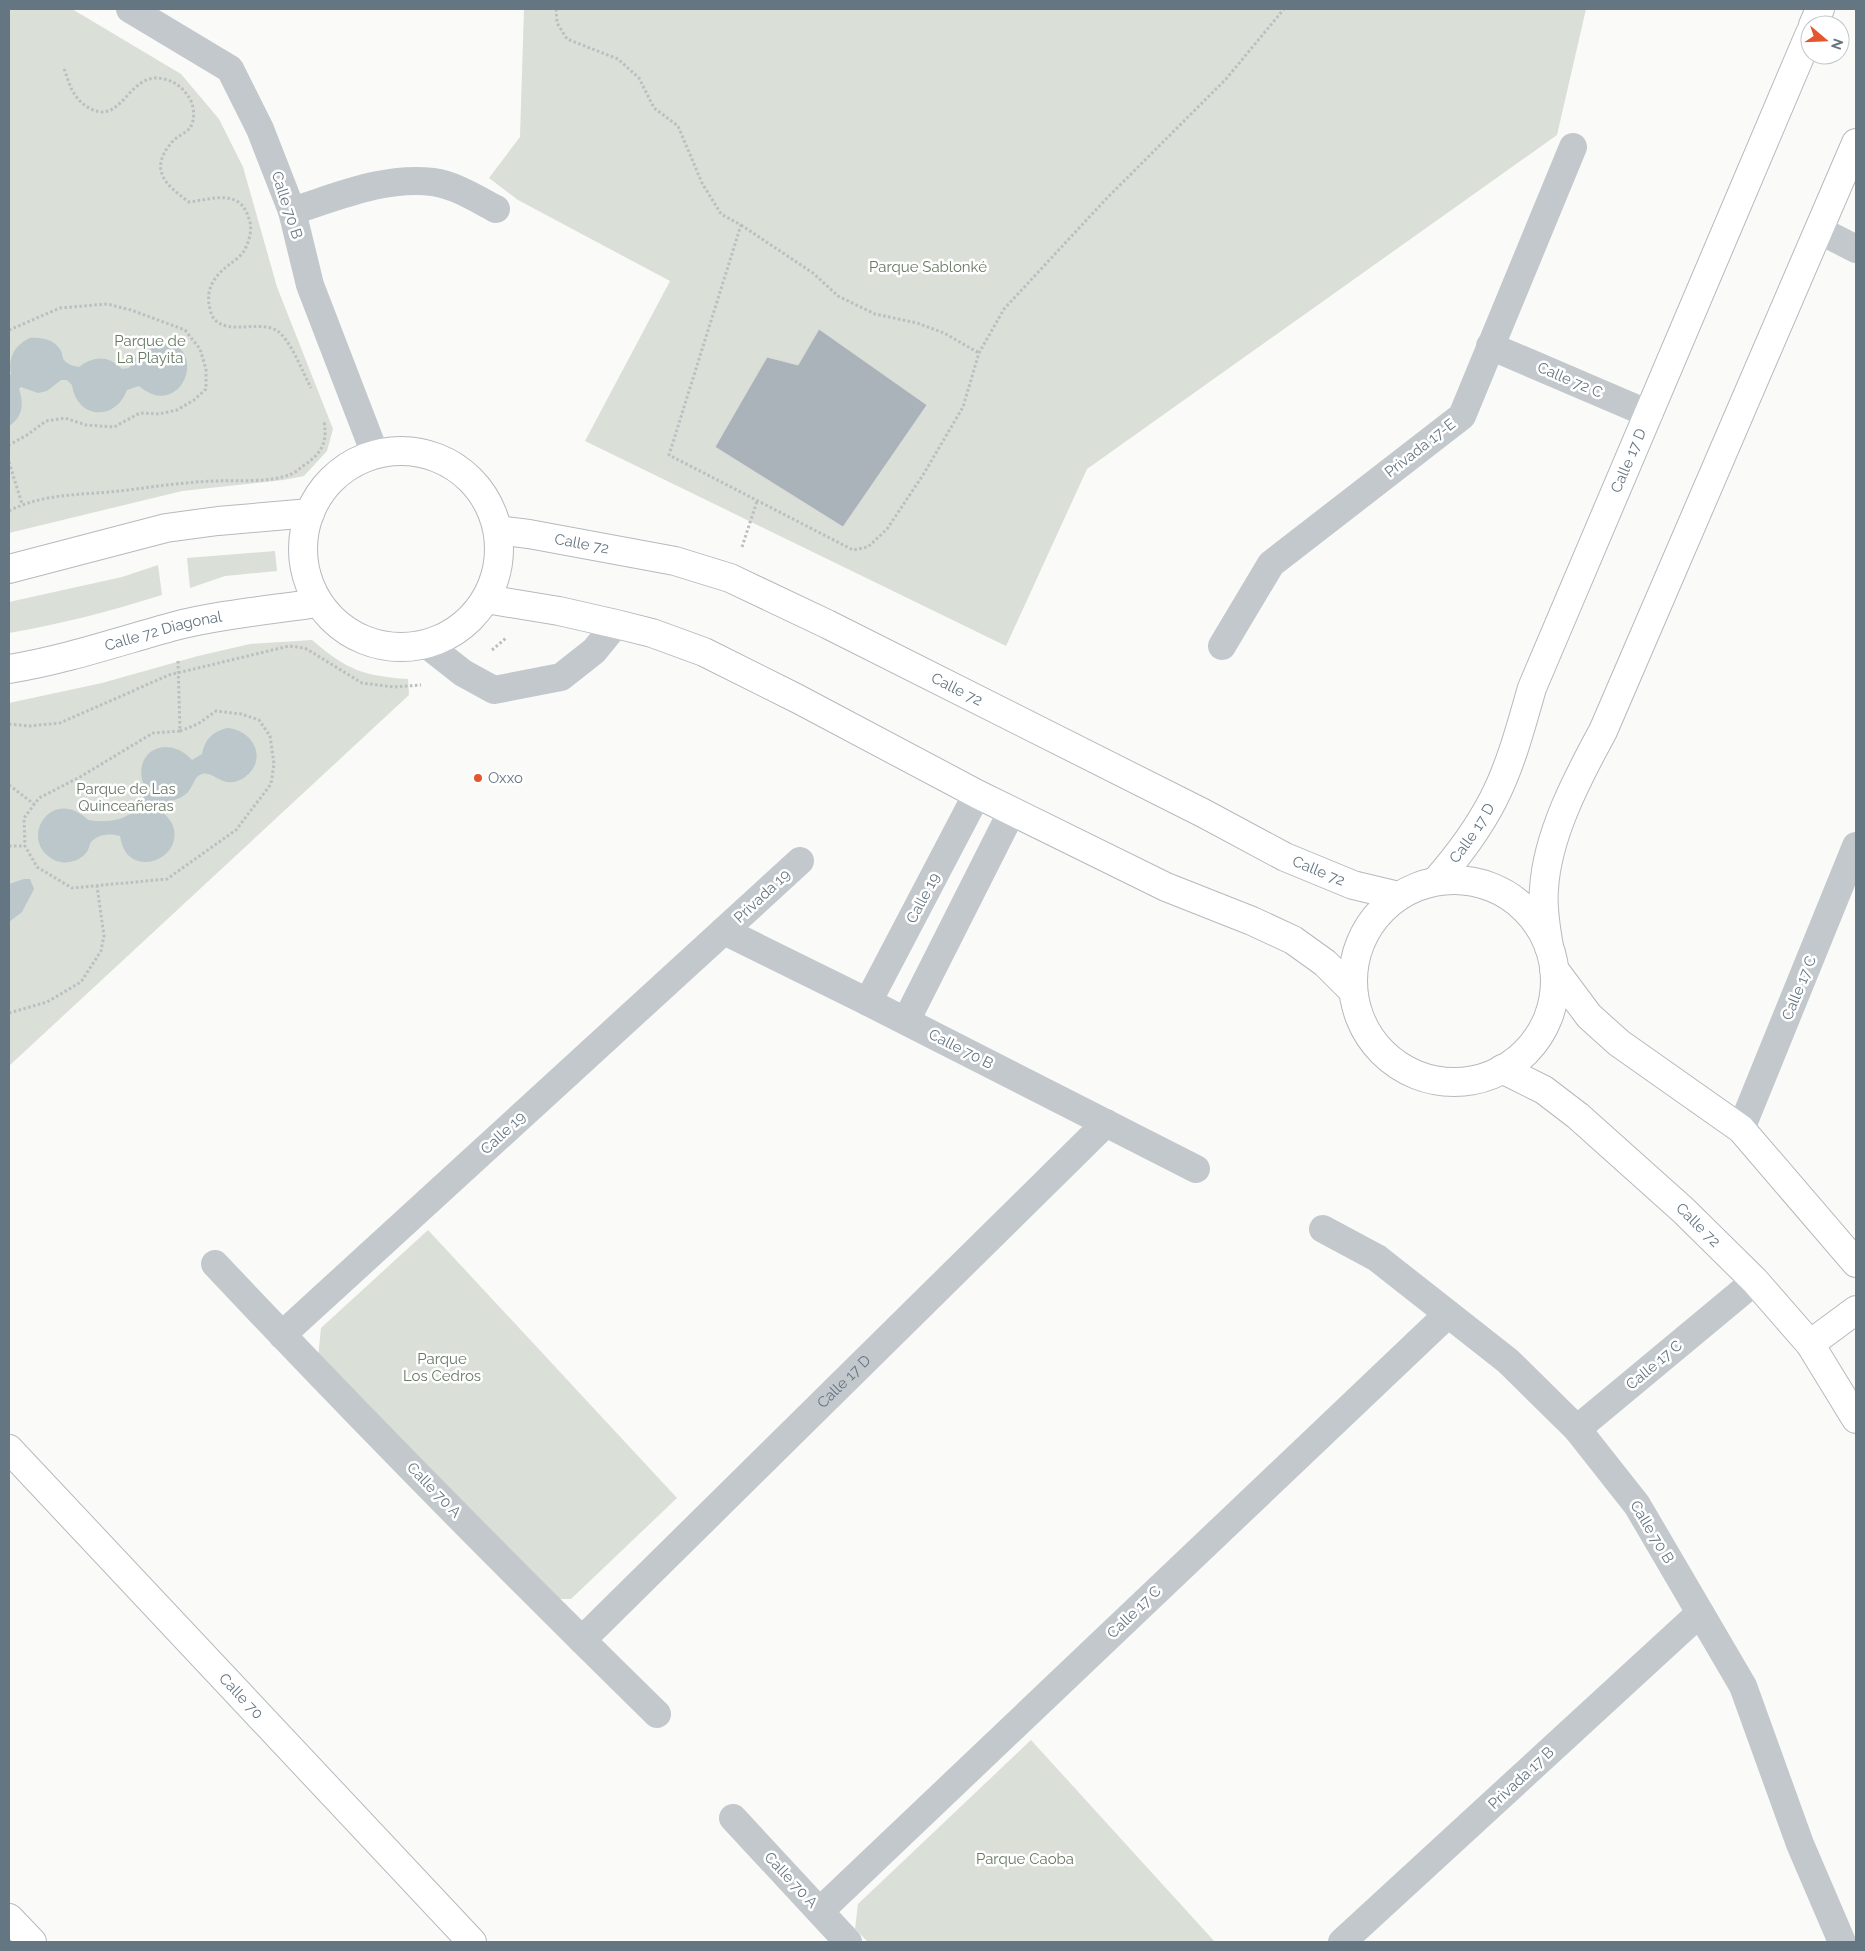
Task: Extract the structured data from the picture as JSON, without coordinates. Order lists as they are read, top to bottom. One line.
{"streets":{"main road":["Calle 17 D","Calle 72","Calle 72 Diagonal","Calle 70"],"street":["Calle 70 B","Calle 72 C","Privada 17-E","Privada 19","Calle 19","Calle 17 C","Calle 70 A","Privada 17 B"]},"crossings":[["Calle 70 B","Calle 17 D"],["Calle 70 B","Privada 19"],["Calle 70 B","Calle 19"],["Calle 70 B","Calle 17 C"],["Calle 70 B","Privada 17 B"],["Calle 72 C","Privada 17-E"],["Calle 72 C","Calle 17 D"],["Calle 17 D","Calle 70 A"],["Calle 72","Calle 17 C"],["Privada 19","Calle 19"],["Calle 19","Calle 70 A"],["Calle 17 C","Calle 70 A"]],"parks":["Parque Sablonké","Parque de La Playita","Parque de Las Quinceañeras","Parque Los Cedros","Parque Caoba"],"places":["Oxxo"],"north":"right"}
